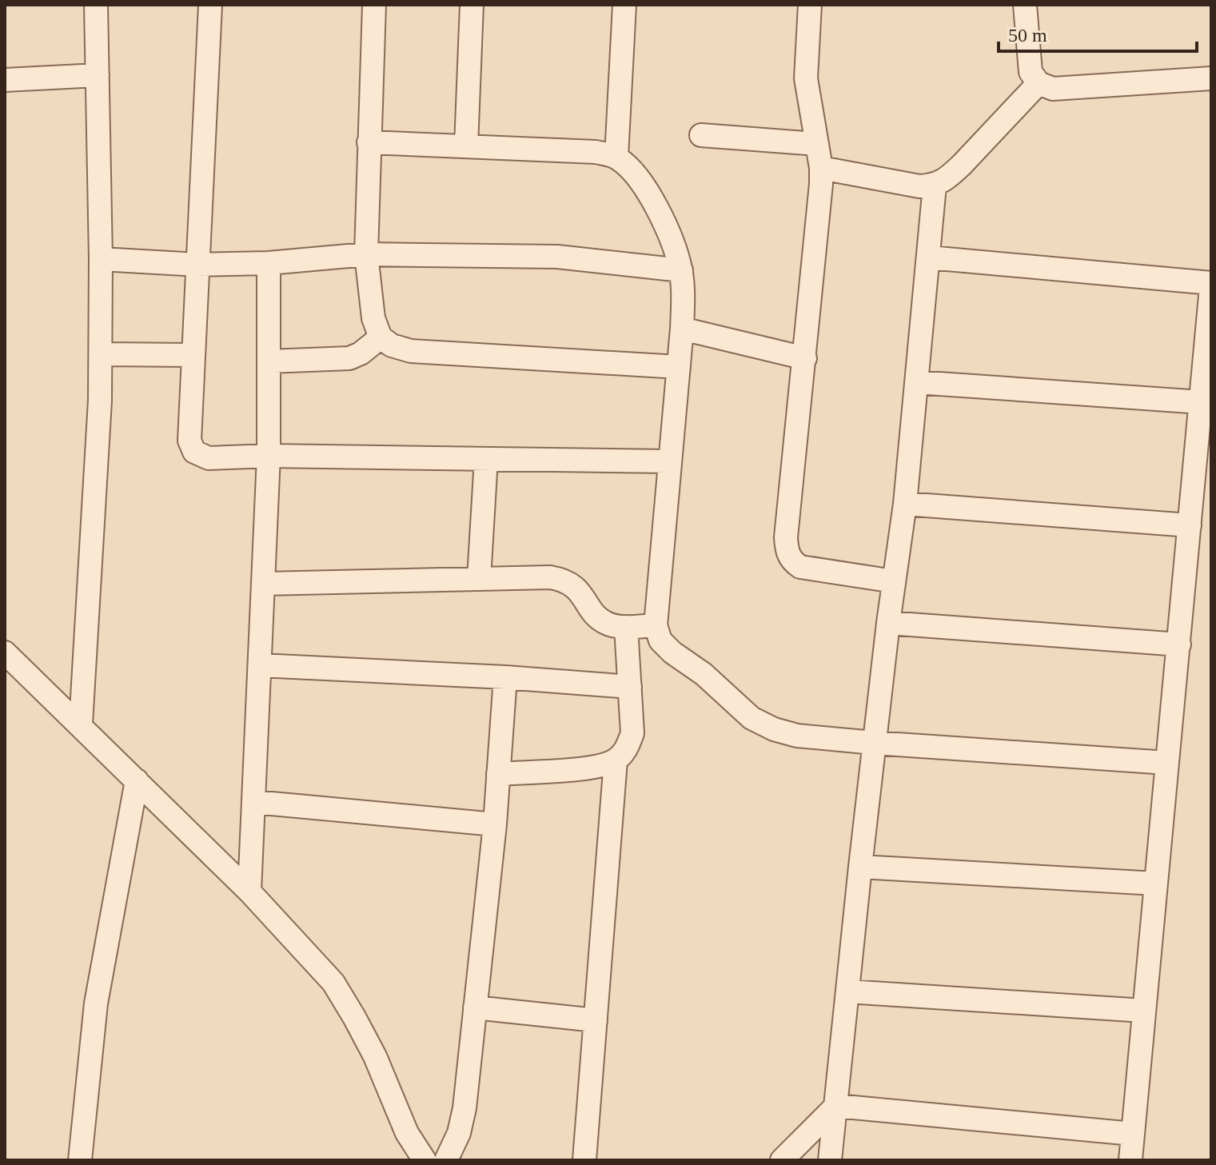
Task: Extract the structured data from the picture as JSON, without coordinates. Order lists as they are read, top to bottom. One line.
{"scale_bar":"50 m"}
